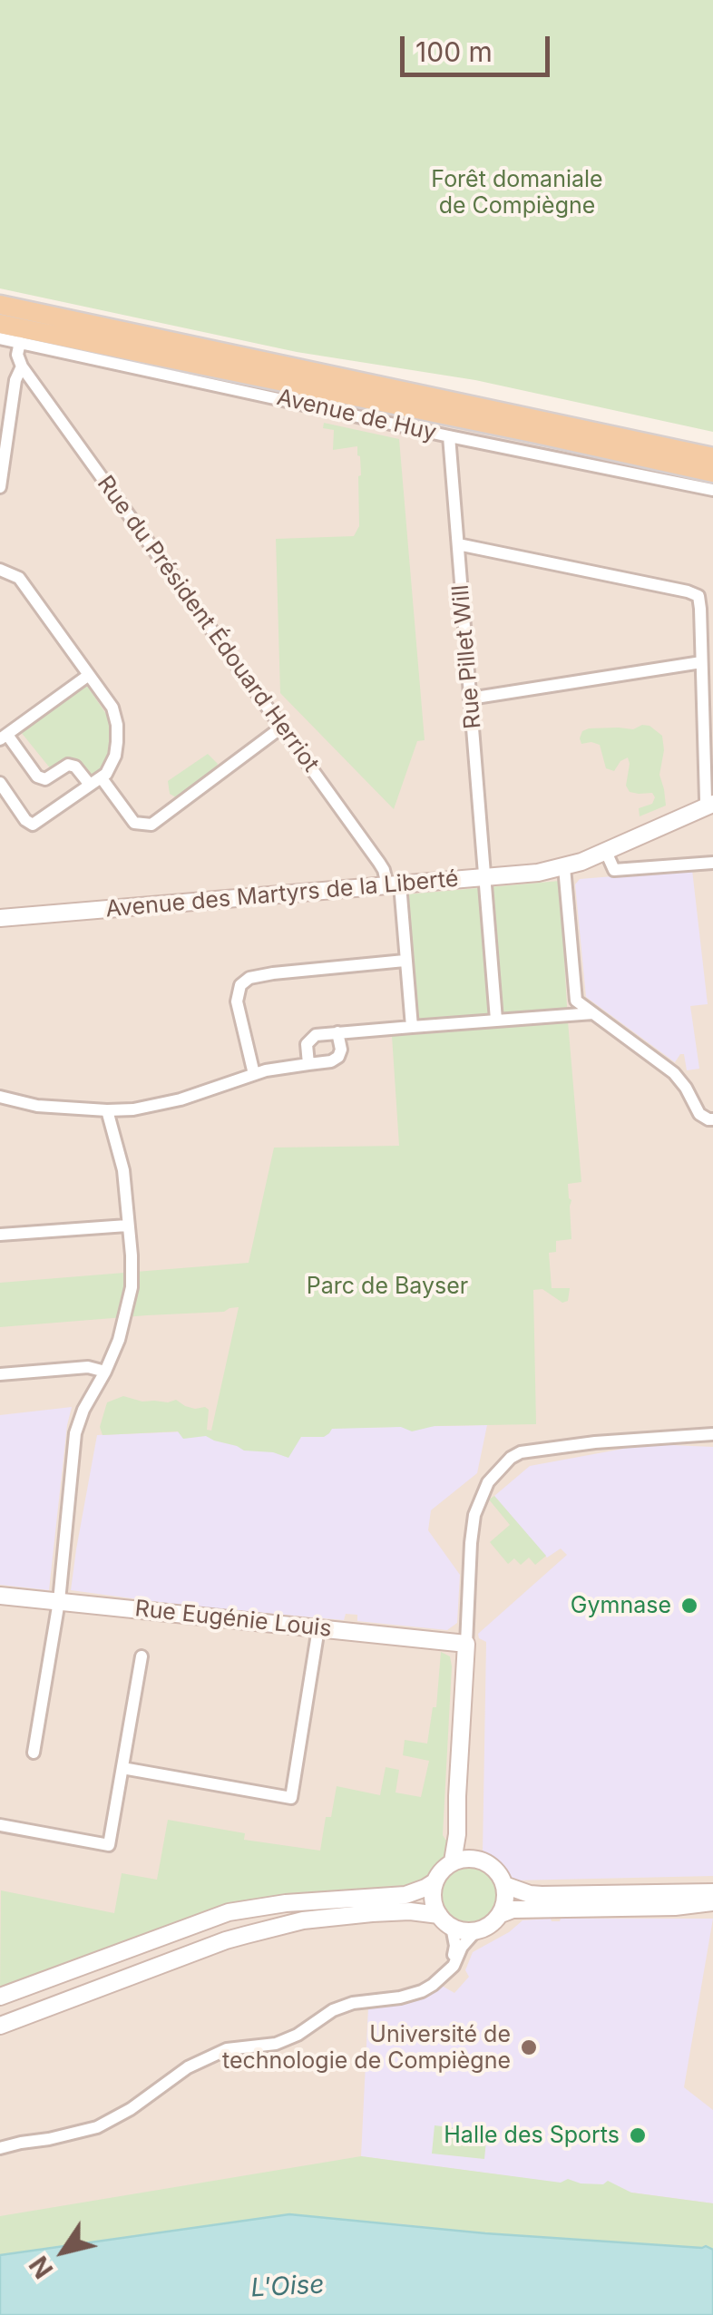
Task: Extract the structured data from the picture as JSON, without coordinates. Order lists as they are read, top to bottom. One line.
{"streets":{"main road":["Avenue des Martyrs de la Liberté","Rue Eugénie Louis"],"street":["Avenue de Huy","Rue du Président Édouard Herriot","Rue Pillet Will"]},"crossings":[["Avenue de Huy","Rue Pillet Will"],["Rue du Président Édouard Herriot","Avenue des Martyrs de la Liberté"],["Rue Pillet Will","Avenue des Martyrs de la Liberté"]],"water":["L'Oise"],"parks":["Forêt domaniale de Compiègne","Parc de Bayser"],"places":["Gymnase","Université de technologie de Compiègne","Halle des Sports"],"scale_bar":"100 m","north":"bottom left"}
